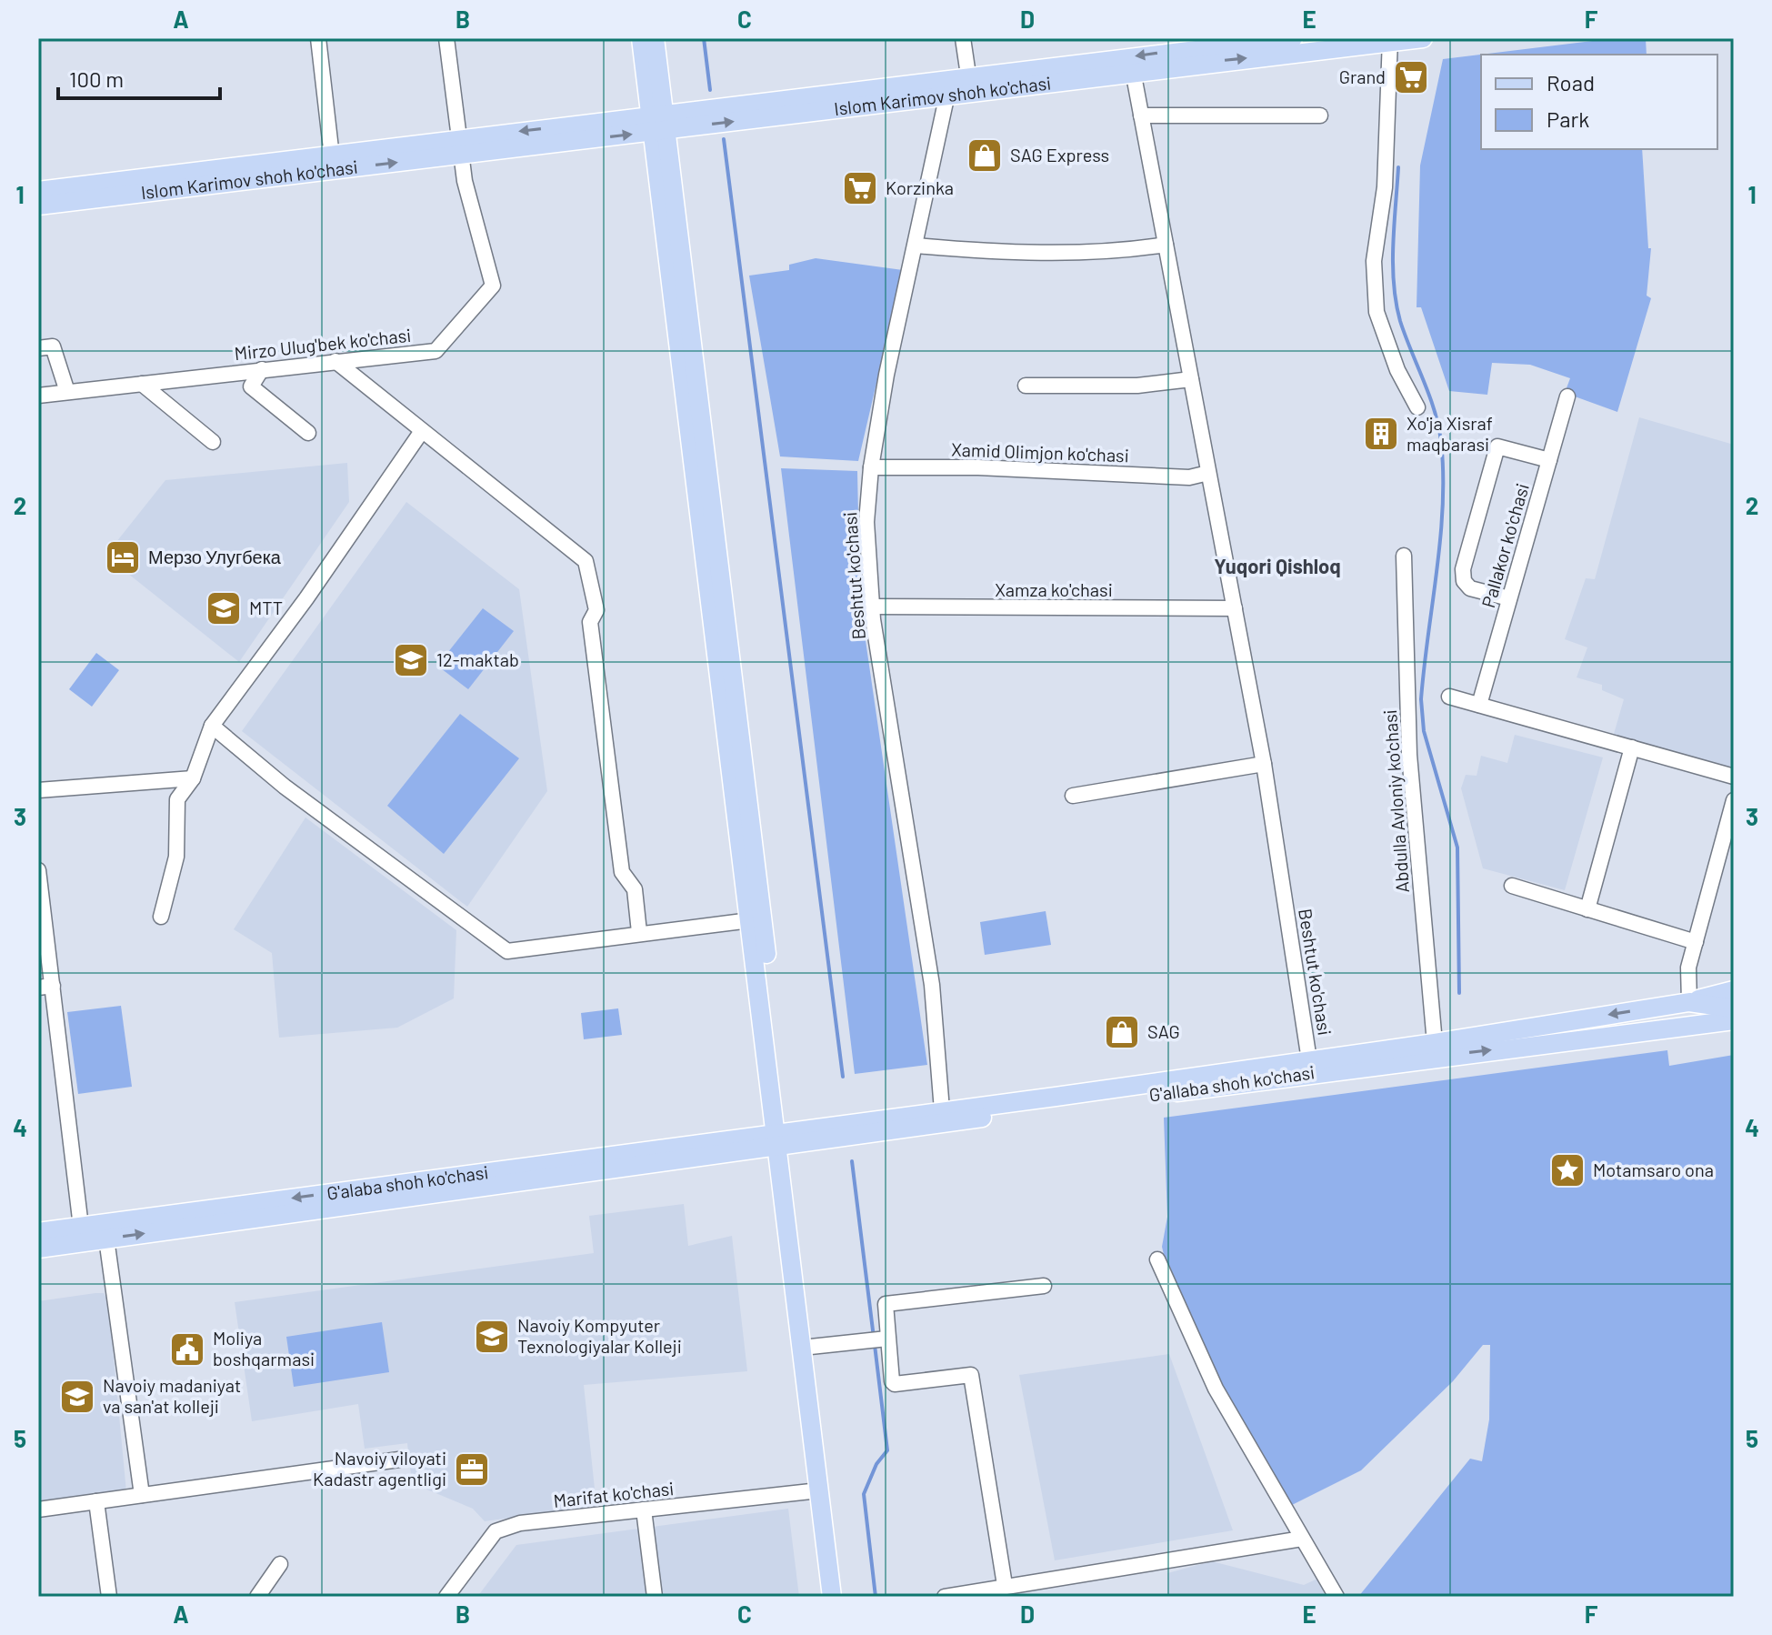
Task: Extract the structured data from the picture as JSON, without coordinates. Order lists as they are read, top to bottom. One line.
{"streets":{"main road":["Islom Karimov shoh ko'chasi","G'allaba shoh ko'chasi","G'alaba shoh ko'chasi"],"street":["Mirzo Ulug'bek ko'chasi","Xamid Olimjon ko'chasi","Pallakor ko'chasi","Beshtut ko'chasi","Xamza ko'chasi","Abdulla Avloniy ko'chasi","Marifat ko'chasi"]},"crossings":[["Islom Karimov shoh ko'chasi","Mirzo Ulug'bek ko'chasi"],["Islom Karimov shoh ko'chasi","Beshtut ko'chasi"],["Xamid Olimjon ko'chasi","Beshtut ko'chasi"],["Beshtut ko'chasi","Xamza ko'chasi"],["Beshtut ko'chasi","G'allaba shoh ko'chasi"],["Abdulla Avloniy ko'chasi","G'allaba shoh ko'chasi"],["G'allaba shoh ko'chasi","G'alaba shoh ko'chasi"]],"districts":["Yuqori Qishloq"],"places":{"supermarket":["Grand","Korzinka"],"shop":["SAG Express","SAG"],"building":["Xo'ja Xisraf maqbarasi"],"hotel":["Мерзо Улугбека"],"school or university":["MTT","12-maktab","Navoiy Kompyuter Texnologiyalar Kolleji","Navoiy madaniyat va san'at kolleji"],"place":["Motamsaro ona"],"public building":["Moliya boshqarmasi"],"office":["Navoiy viloyati Kadastr agentligi"]},"legend":["Road","Park"],"scale_bar":"100 m","grid":{"columns":["A","B","C","D","E","F"],"rows":["1","2","3","4","5"]}}
